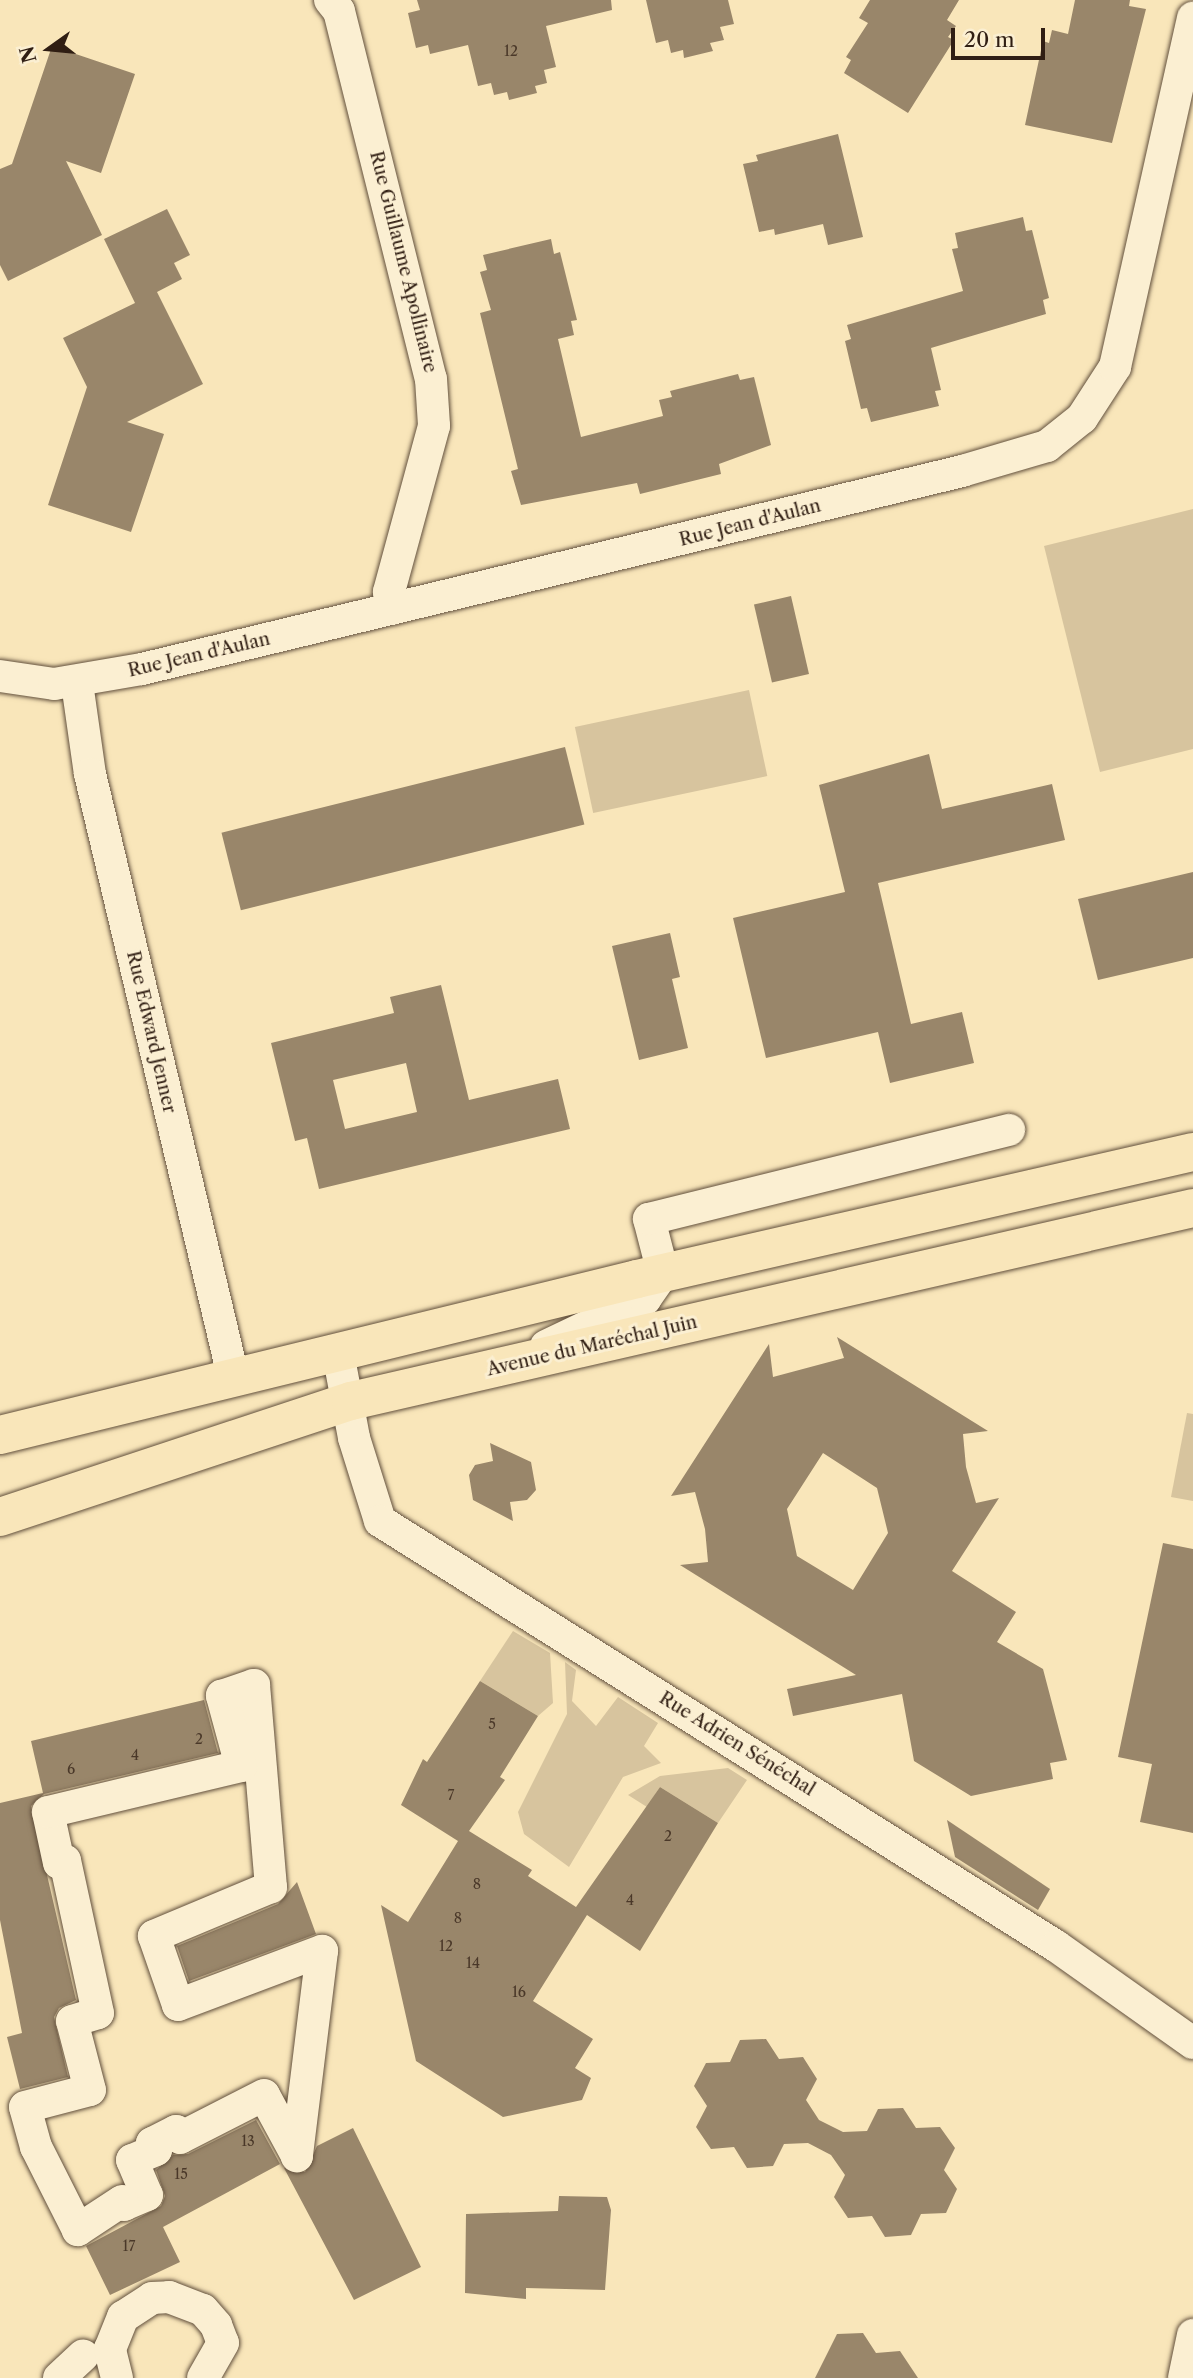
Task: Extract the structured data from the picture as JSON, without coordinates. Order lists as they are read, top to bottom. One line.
{"streets":{"main road":["Avenue du Maréchal Juin"],"street":["Rue Guillaume Apollinaire","Rue Jean d'Aulan","Rue Edward Jenner","Rue Adrien Sénéchal"]},"crossings":[["Rue Guillaume Apollinaire","Rue Jean d'Aulan"],["Rue Jean d'Aulan","Rue Edward Jenner"],["Avenue du Maréchal Juin","Rue Adrien Sénéchal"]],"house_numbers":["12","5","2","4","6","7","2","8","4","8","12","14","16","13","15","17"],"scale_bar":"20 m","north":"left"}
